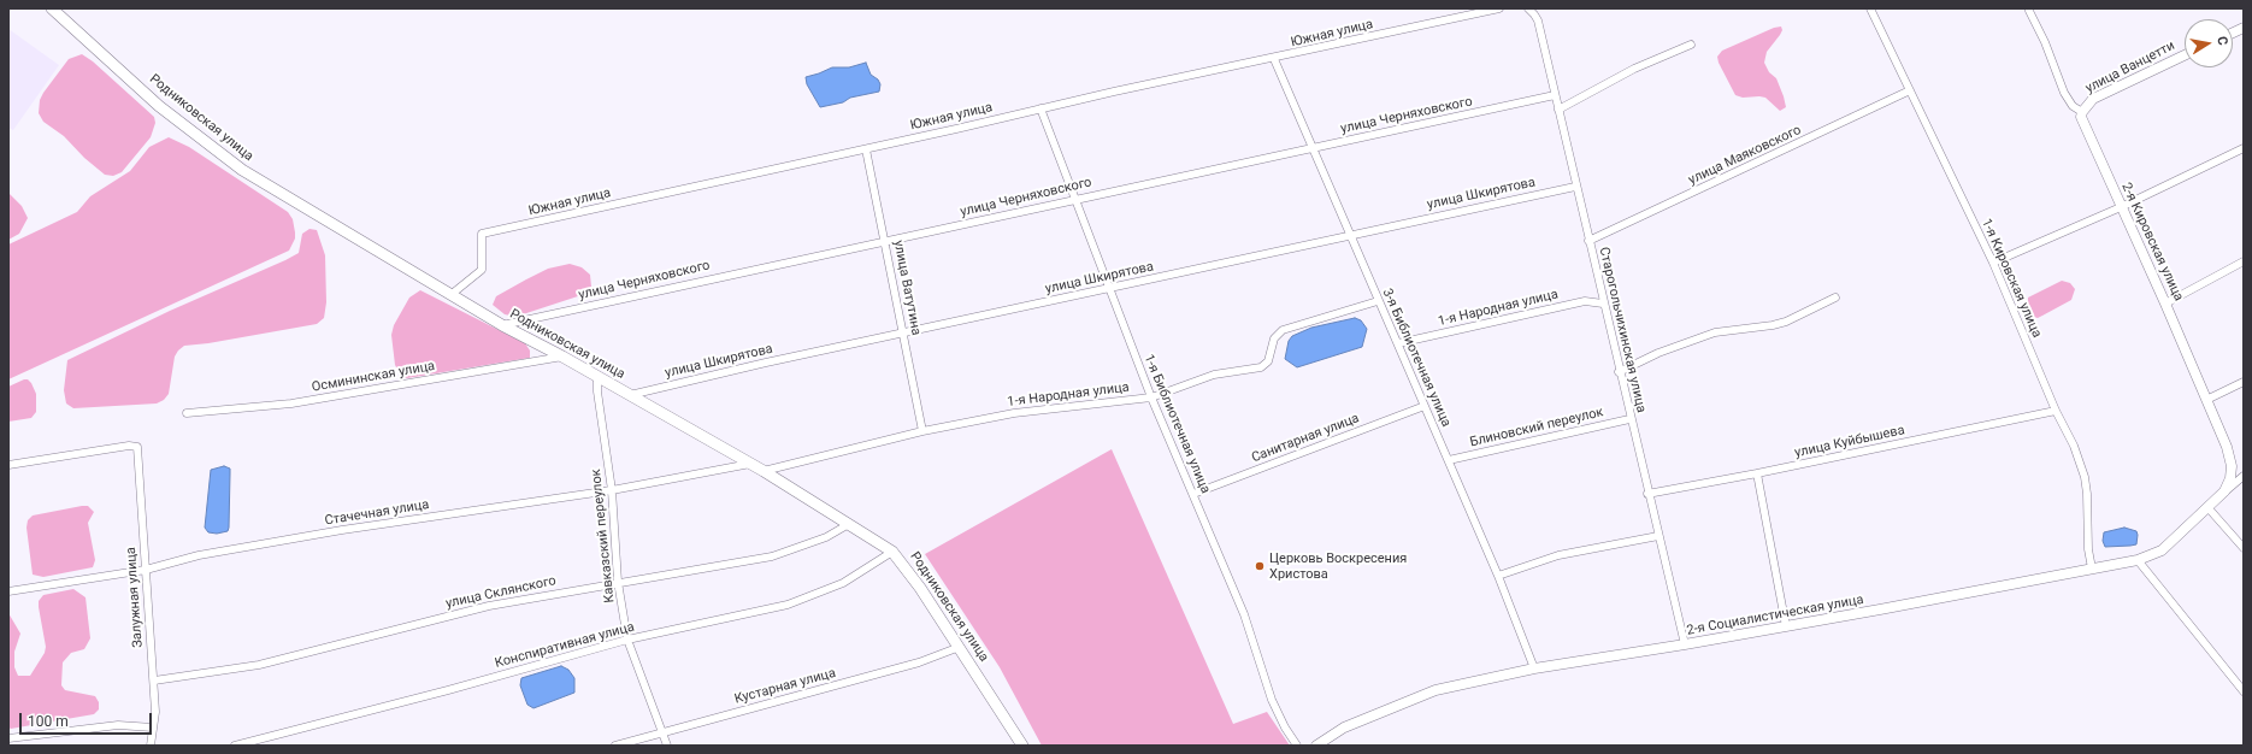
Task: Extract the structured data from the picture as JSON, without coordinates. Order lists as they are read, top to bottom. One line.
{"streets":{"main road":["Родниковская улица"],"street":["Южная улица","улица Ванцетти","улица Черняховского","улица Маяковского","улица Шкирятова","2-я Кировская улица","1-я Кировская улица","улица Ватутина","1-я Народная улица","Старогольчихинская улица","3-я Библиотечная улица","Осмининская улица","1-я Библиотечная улица","Блиновский переулок","Санитарная улица","улица Куйбышева","Стачечная улица","Кавказский переулок","улица Склянского","Залужная улица","2-я Социалистическая улица","Конспиративная улица","Кустарная улица"]},"crossings":[["Южная улица","Родниковская улица"],["Южная улица","улица Ватутина"],["Южная улица","3-я Библиотечная улица"],["Южная улица","1-я Библиотечная улица"],["улица Ванцетти","2-я Кировская улица"],["улица Черняховского","Родниковская улица"],["улица Черняховского","улица Ватутина"],["улица Черняховского","Старогольчихинская улица"],["улица Черняховского","3-я Библиотечная улица"],["улица Черняховского","1-я Библиотечная улица"],["Родниковская улица","улица Шкирятова"],["Родниковская улица","1-я Народная улица"],["Родниковская улица","Осмининская улица"],["Родниковская улица","Стачечная улица"],["Родниковская улица","Кавказский переулок"],["Родниковская улица","улица Склянского"],["Родниковская улица","Конспиративная улица"],["Родниковская улица","Кустарная улица"],["улица Маяковского","1-я Кировская улица"],["улица Маяковского","Старогольчихинская улица"],["улица Шкирятова","улица Ватутина"],["улица Шкирятова","Старогольчихинская улица"],["улица Шкирятова","3-я Библиотечная улица"],["улица Шкирятова","1-я Библиотечная улица"],["2-я Кировская улица","2-я Социалистическая улица"],["1-я Кировская улица","улица Куйбышева"],["1-я Кировская улица","2-я Социалистическая улица"],["улица Ватутина","1-я Народная улица"],["1-я Народная улица","Старогольчихинская улица"],["1-я Народная улица","3-я Библиотечная улица"],["1-я Народная улица","1-я Библиотечная улица"],["Старогольчихинская улица","Блиновский переулок"],["Старогольчихинская улица","улица Куйбышева"],["Старогольчихинская улица","2-я Социалистическая улица"],["3-я Библиотечная улица","Блиновский переулок"],["3-я Библиотечная улица","Санитарная улица"],["3-я Библиотечная улица","2-я Социалистическая улица"],["1-я Библиотечная улица","Санитарная улица"],["Стачечная улица","Кавказский переулок"],["Стачечная улица","Залужная улица"],["Кавказский переулок","улица Склянского"],["Кавказский переулок","Конспиративная улица"],["Кавказский переулок","Кустарная улица"],["улица Склянского","Залужная улица"]],"places":["Церковь Воскресения Христова"],"scale_bar":"100 m","north":"right"}
